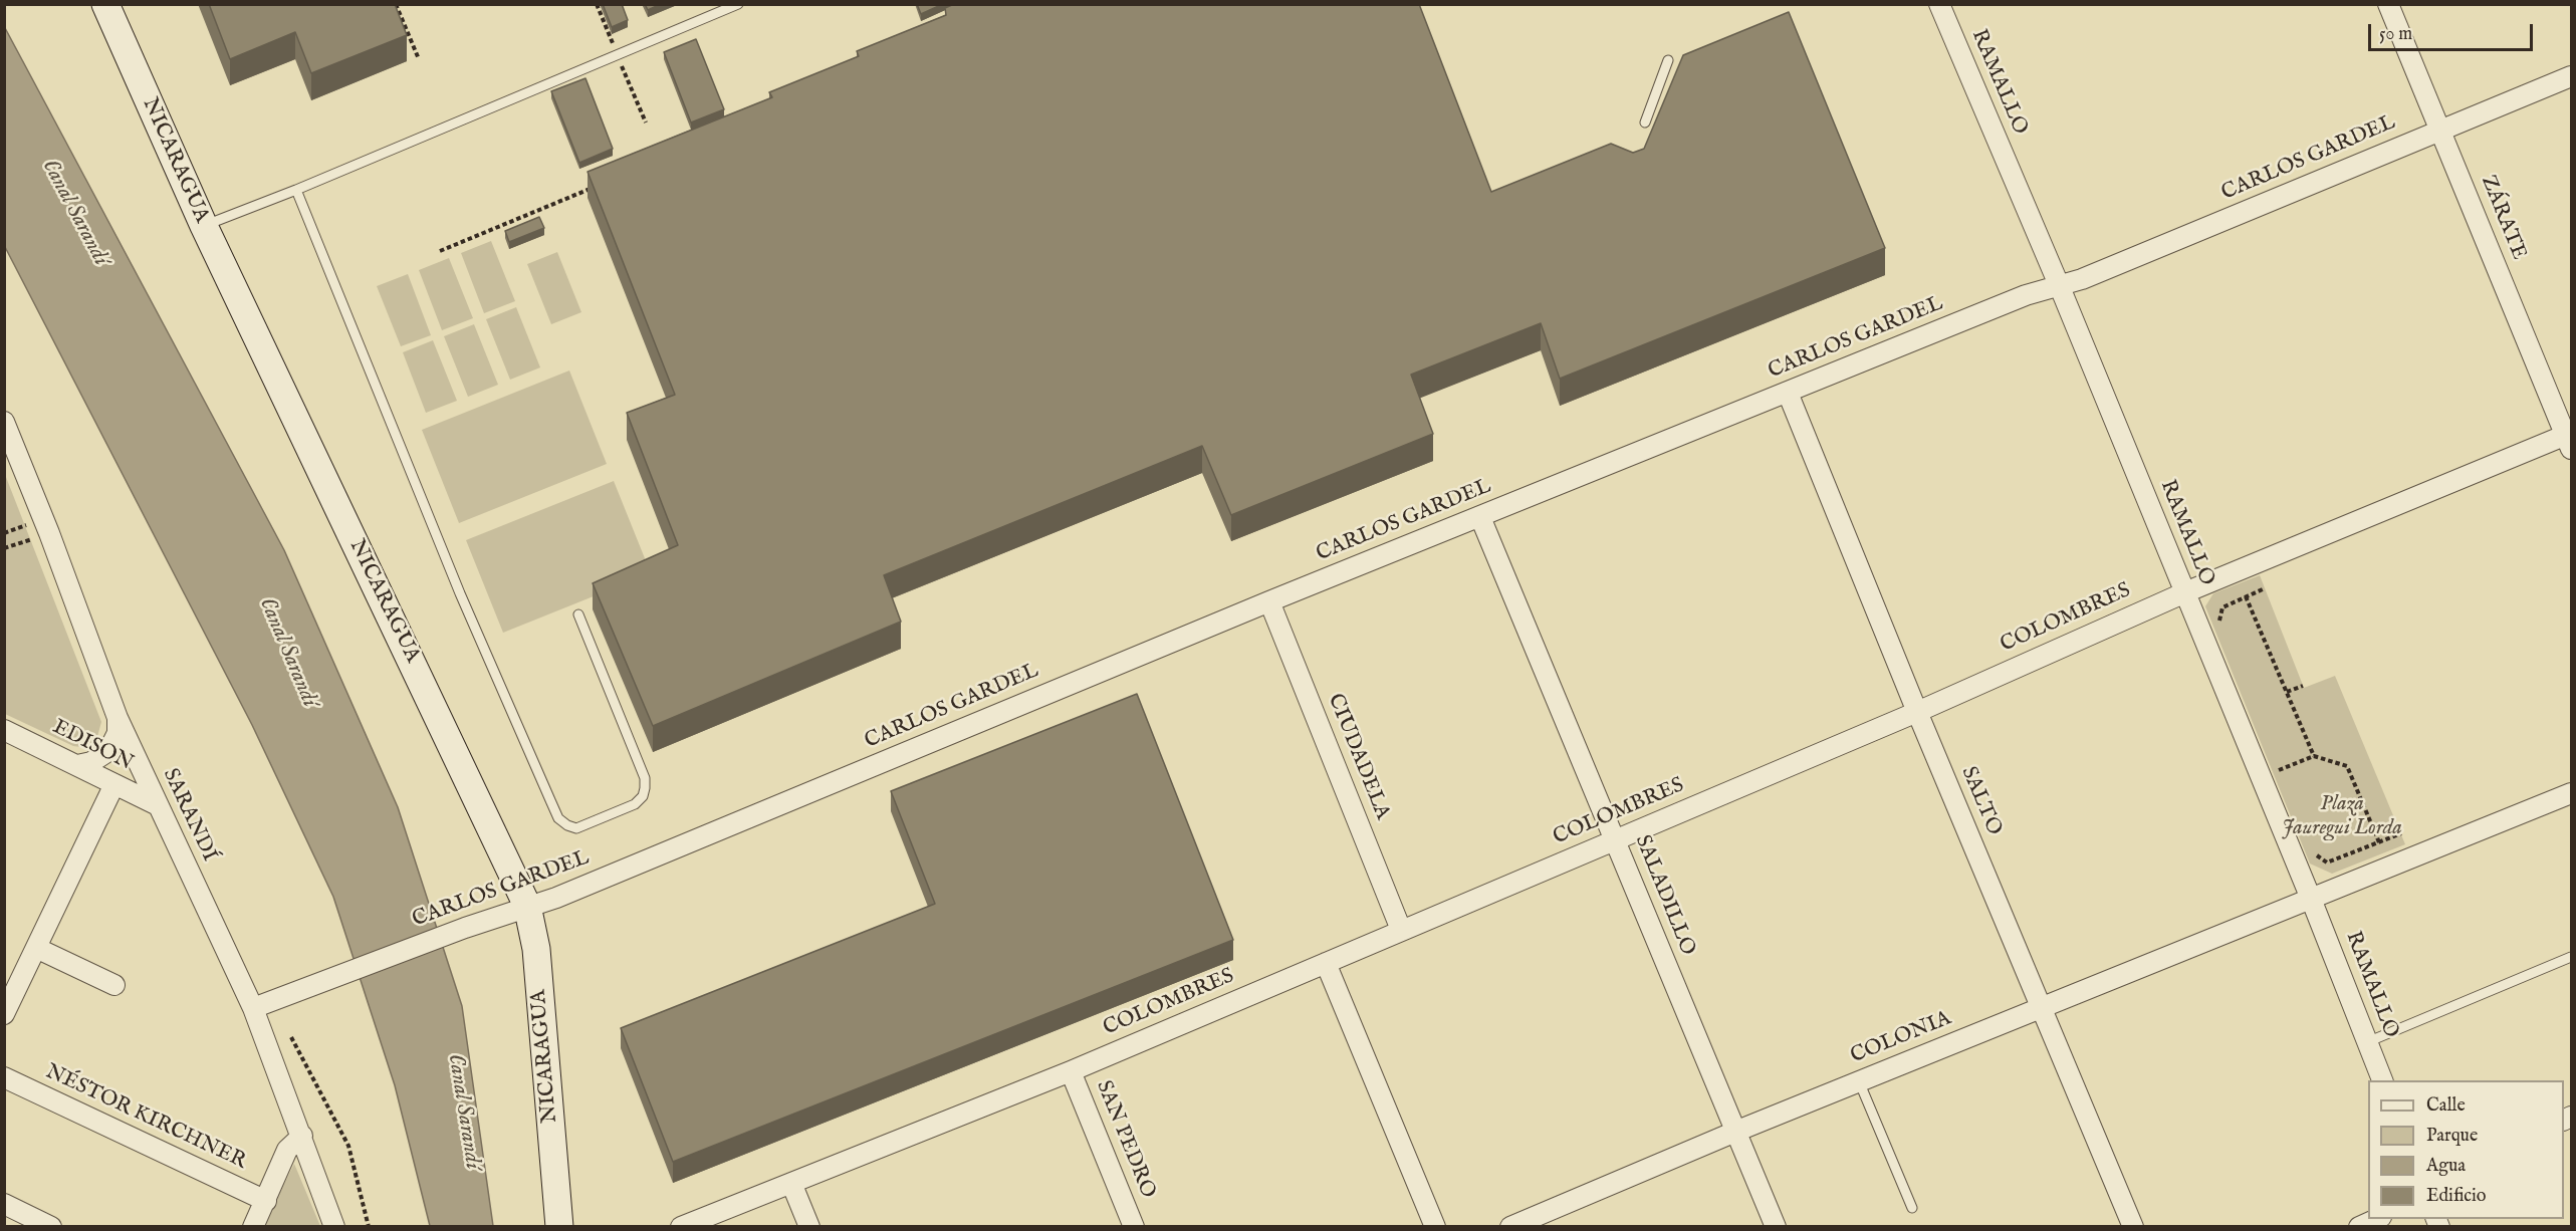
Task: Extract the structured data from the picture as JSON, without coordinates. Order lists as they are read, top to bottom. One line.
{"streets":{"main road":["NICARAGUA"],"street":["RAMALLO","CARLOS GARDEL","ZÁRATE","COLOMBRES","EDISON","CIUDADELA","SALTO","SARANDÍ","SALADILLO","COLONIA","NÉSTOR KIRCHNER","SAN PEDRO"]},"crossings":[["RAMALLO","CARLOS GARDEL"],["RAMALLO","COLOMBRES"],["RAMALLO","COLONIA"],["CARLOS GARDEL","NICARAGUA"],["CARLOS GARDEL","ZÁRATE"],["CARLOS GARDEL","CIUDADELA"],["CARLOS GARDEL","SALTO"],["CARLOS GARDEL","SARANDÍ"],["CARLOS GARDEL","SALADILLO"],["ZÁRATE","COLOMBRES"],["COLOMBRES","CIUDADELA"],["COLOMBRES","SALTO"],["COLOMBRES","SALADILLO"],["COLOMBRES","SAN PEDRO"],["EDISON","SARANDÍ"],["SALTO","COLONIA"],["SALADILLO","COLONIA"]],"water":["Canal Sarandí"],"parks":["Plaza Jauregui Lorda"],"legend":["Calle","Parque","Agua","Edificio"],"scale_bar":"50 m"}
